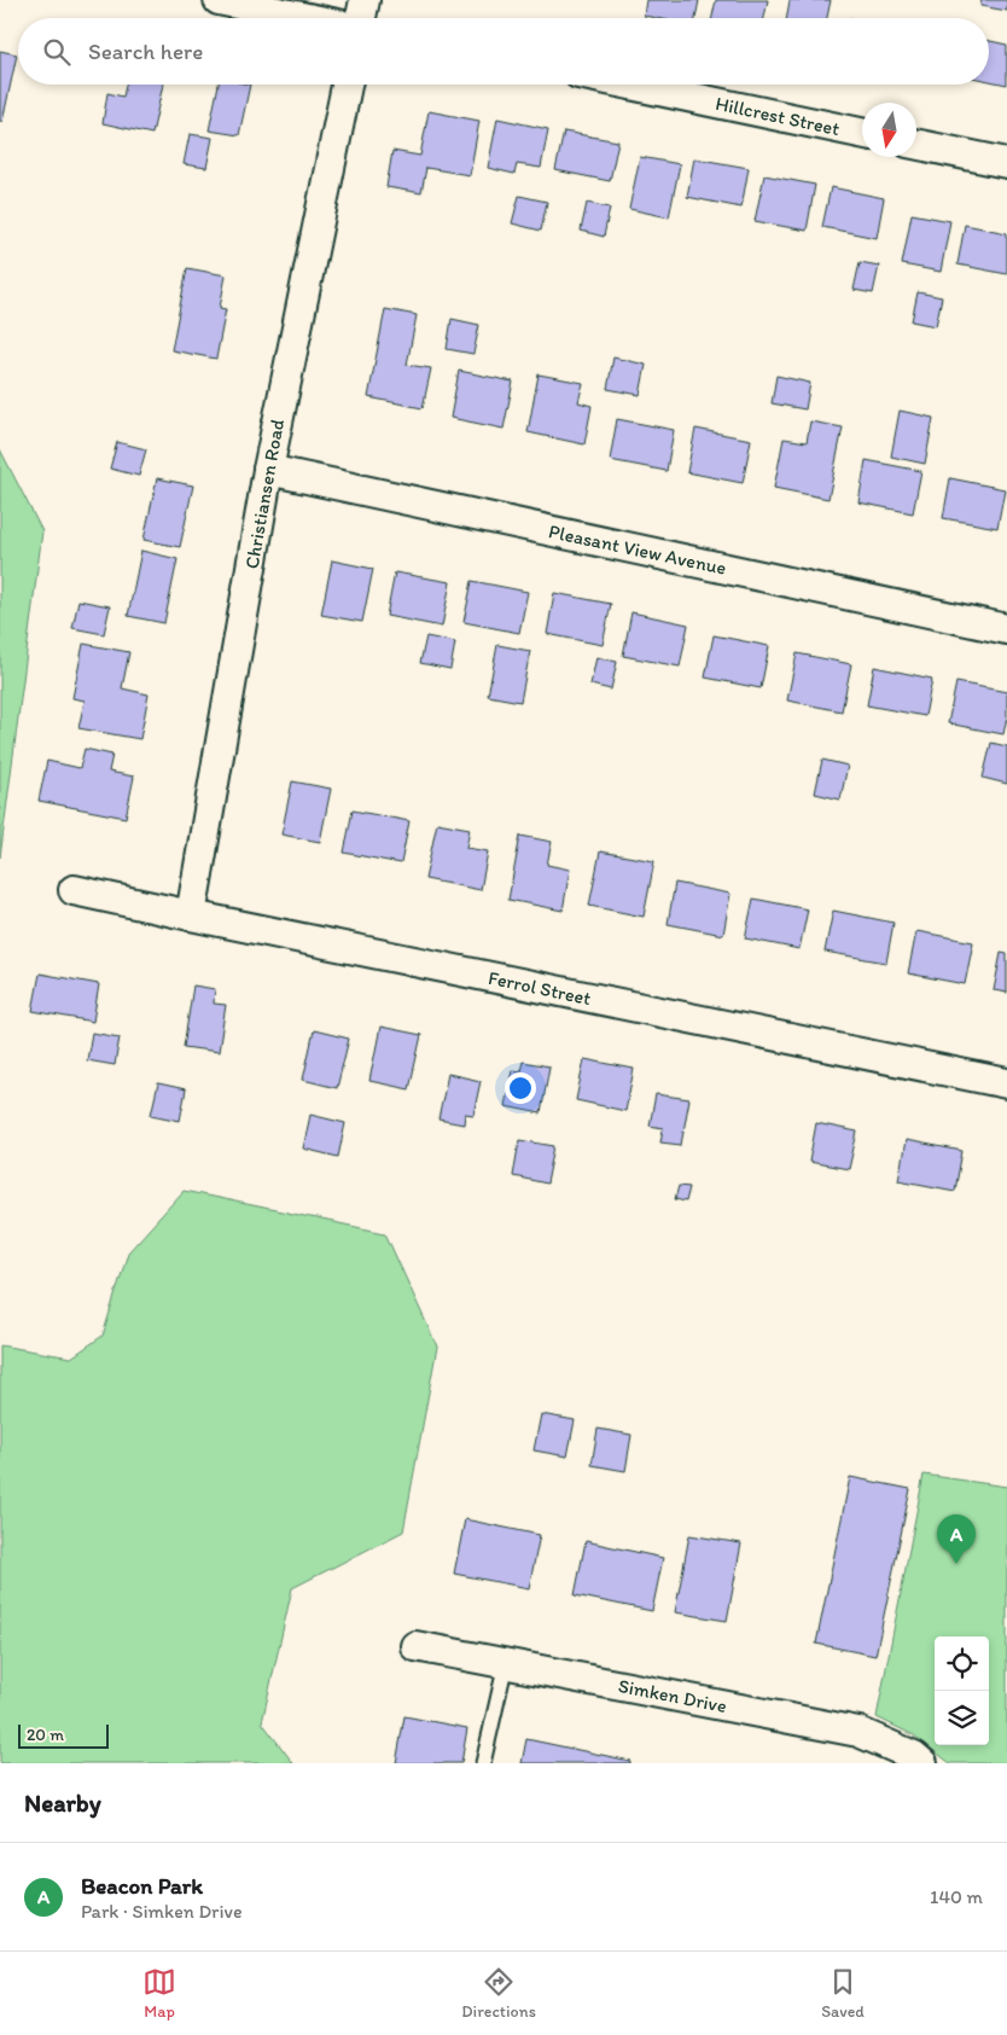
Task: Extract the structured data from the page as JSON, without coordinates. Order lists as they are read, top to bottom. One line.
{"streets":{"street":["Hillcrest Street","Christiansen Road","Pleasant View Avenue","Ferrol Street","Simken Drive"]},"crossings":[["Christiansen Road","Pleasant View Avenue"],["Christiansen Road","Ferrol Street"]],"scale_bar":"20 m","north":"bottom","page":{"search":"Search here","pins":"A","scale":"20 m","heading":"Nearby","list":[{"mark":"A","name":"Beacon Park","note":"Park · Simken Drive","value":"140 m"}],"nav":["Map","Directions","Saved"]}}
